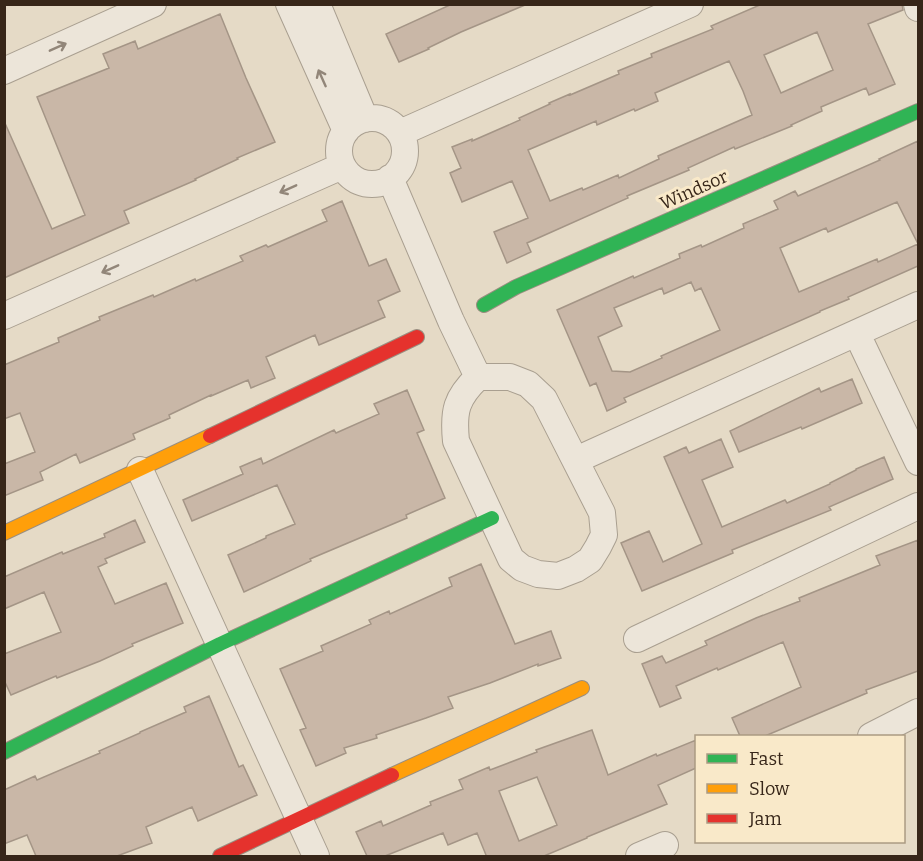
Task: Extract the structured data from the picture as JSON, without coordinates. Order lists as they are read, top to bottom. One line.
{"streets":{"street":["Windsor"]},"legend":["Fast","Slow","Jam"]}
